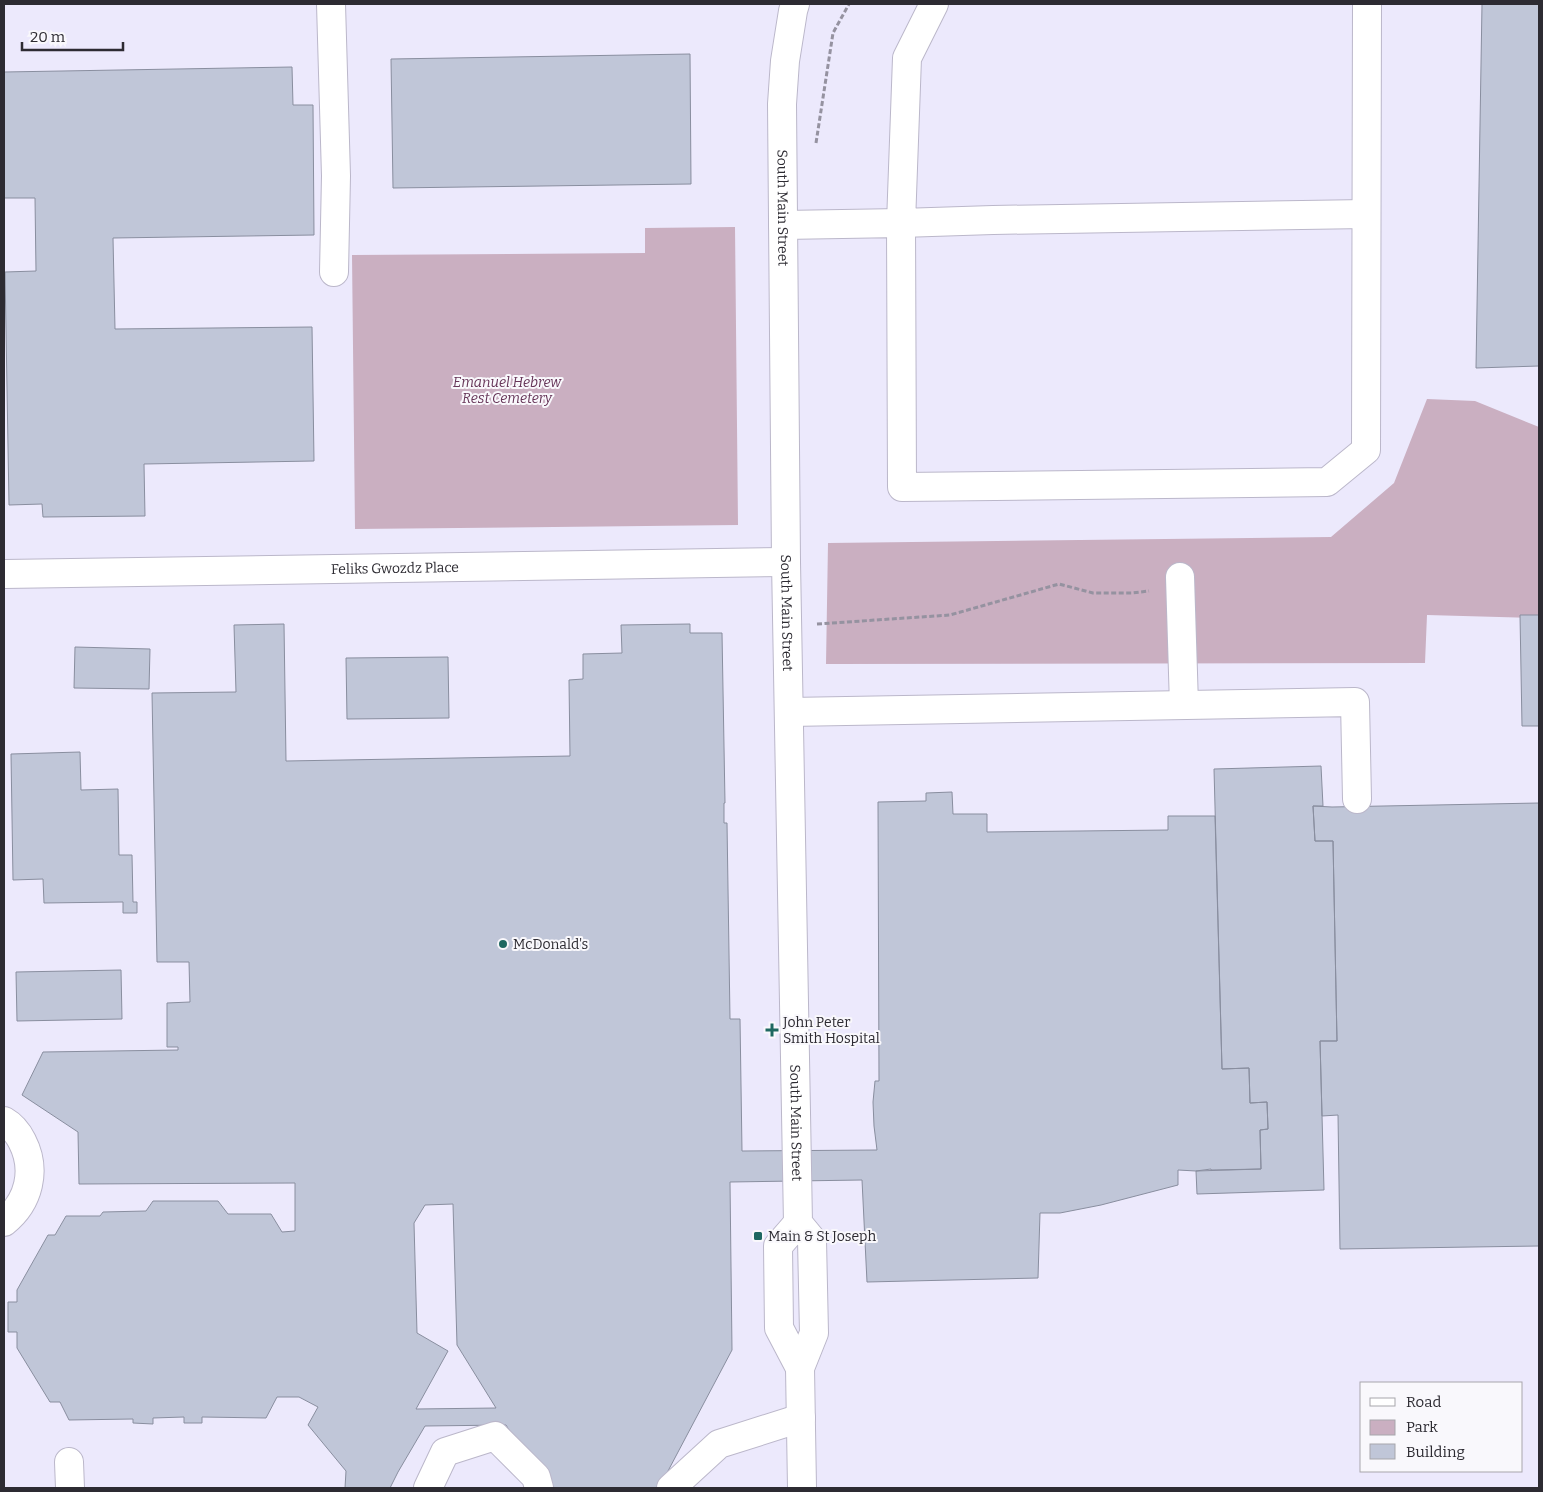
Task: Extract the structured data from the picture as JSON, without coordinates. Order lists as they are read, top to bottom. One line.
{"streets":{"street":["South Main Street","Feliks Gwozdz Place"]},"crossings":[["South Main Street","Feliks Gwozdz Place"]],"parks":["Emanuel Hebrew Rest Cemetery"],"places":{"other":["McDonald's"],"health":["John Peter Smith Hospital"],"transit":["Main & St Joseph"]},"legend":["Road","Park","Building"],"scale_bar":"20 m"}
